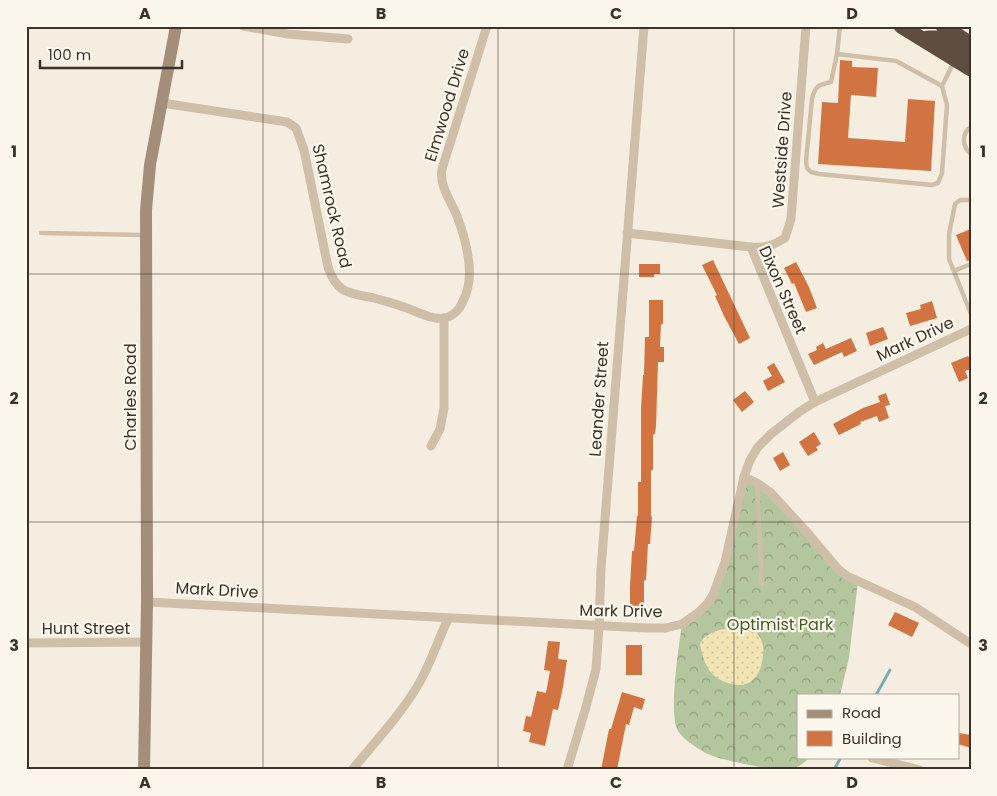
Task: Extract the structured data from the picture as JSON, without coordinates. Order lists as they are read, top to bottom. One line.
{"streets":{"street":["Elmwood Drive","Westside Drive","Shamrock Road","Dixon Street","Mark Drive","Charles Road","Leander Street","Hunt Street"]},"crossings":[["Elmwood Drive","Shamrock Road"],["Westside Drive","Dixon Street"],["Shamrock Road","Charles Road"],["Dixon Street","Mark Drive"],["Dixon Street","Leander Street"],["Mark Drive","Charles Road"],["Mark Drive","Leander Street"],["Charles Road","Hunt Street"]],"parks":["Optimist Park"],"legend":["Road","Building"],"scale_bar":"100 m","grid":{"columns":["A","B","C","D"],"rows":["1","2","3"]}}
